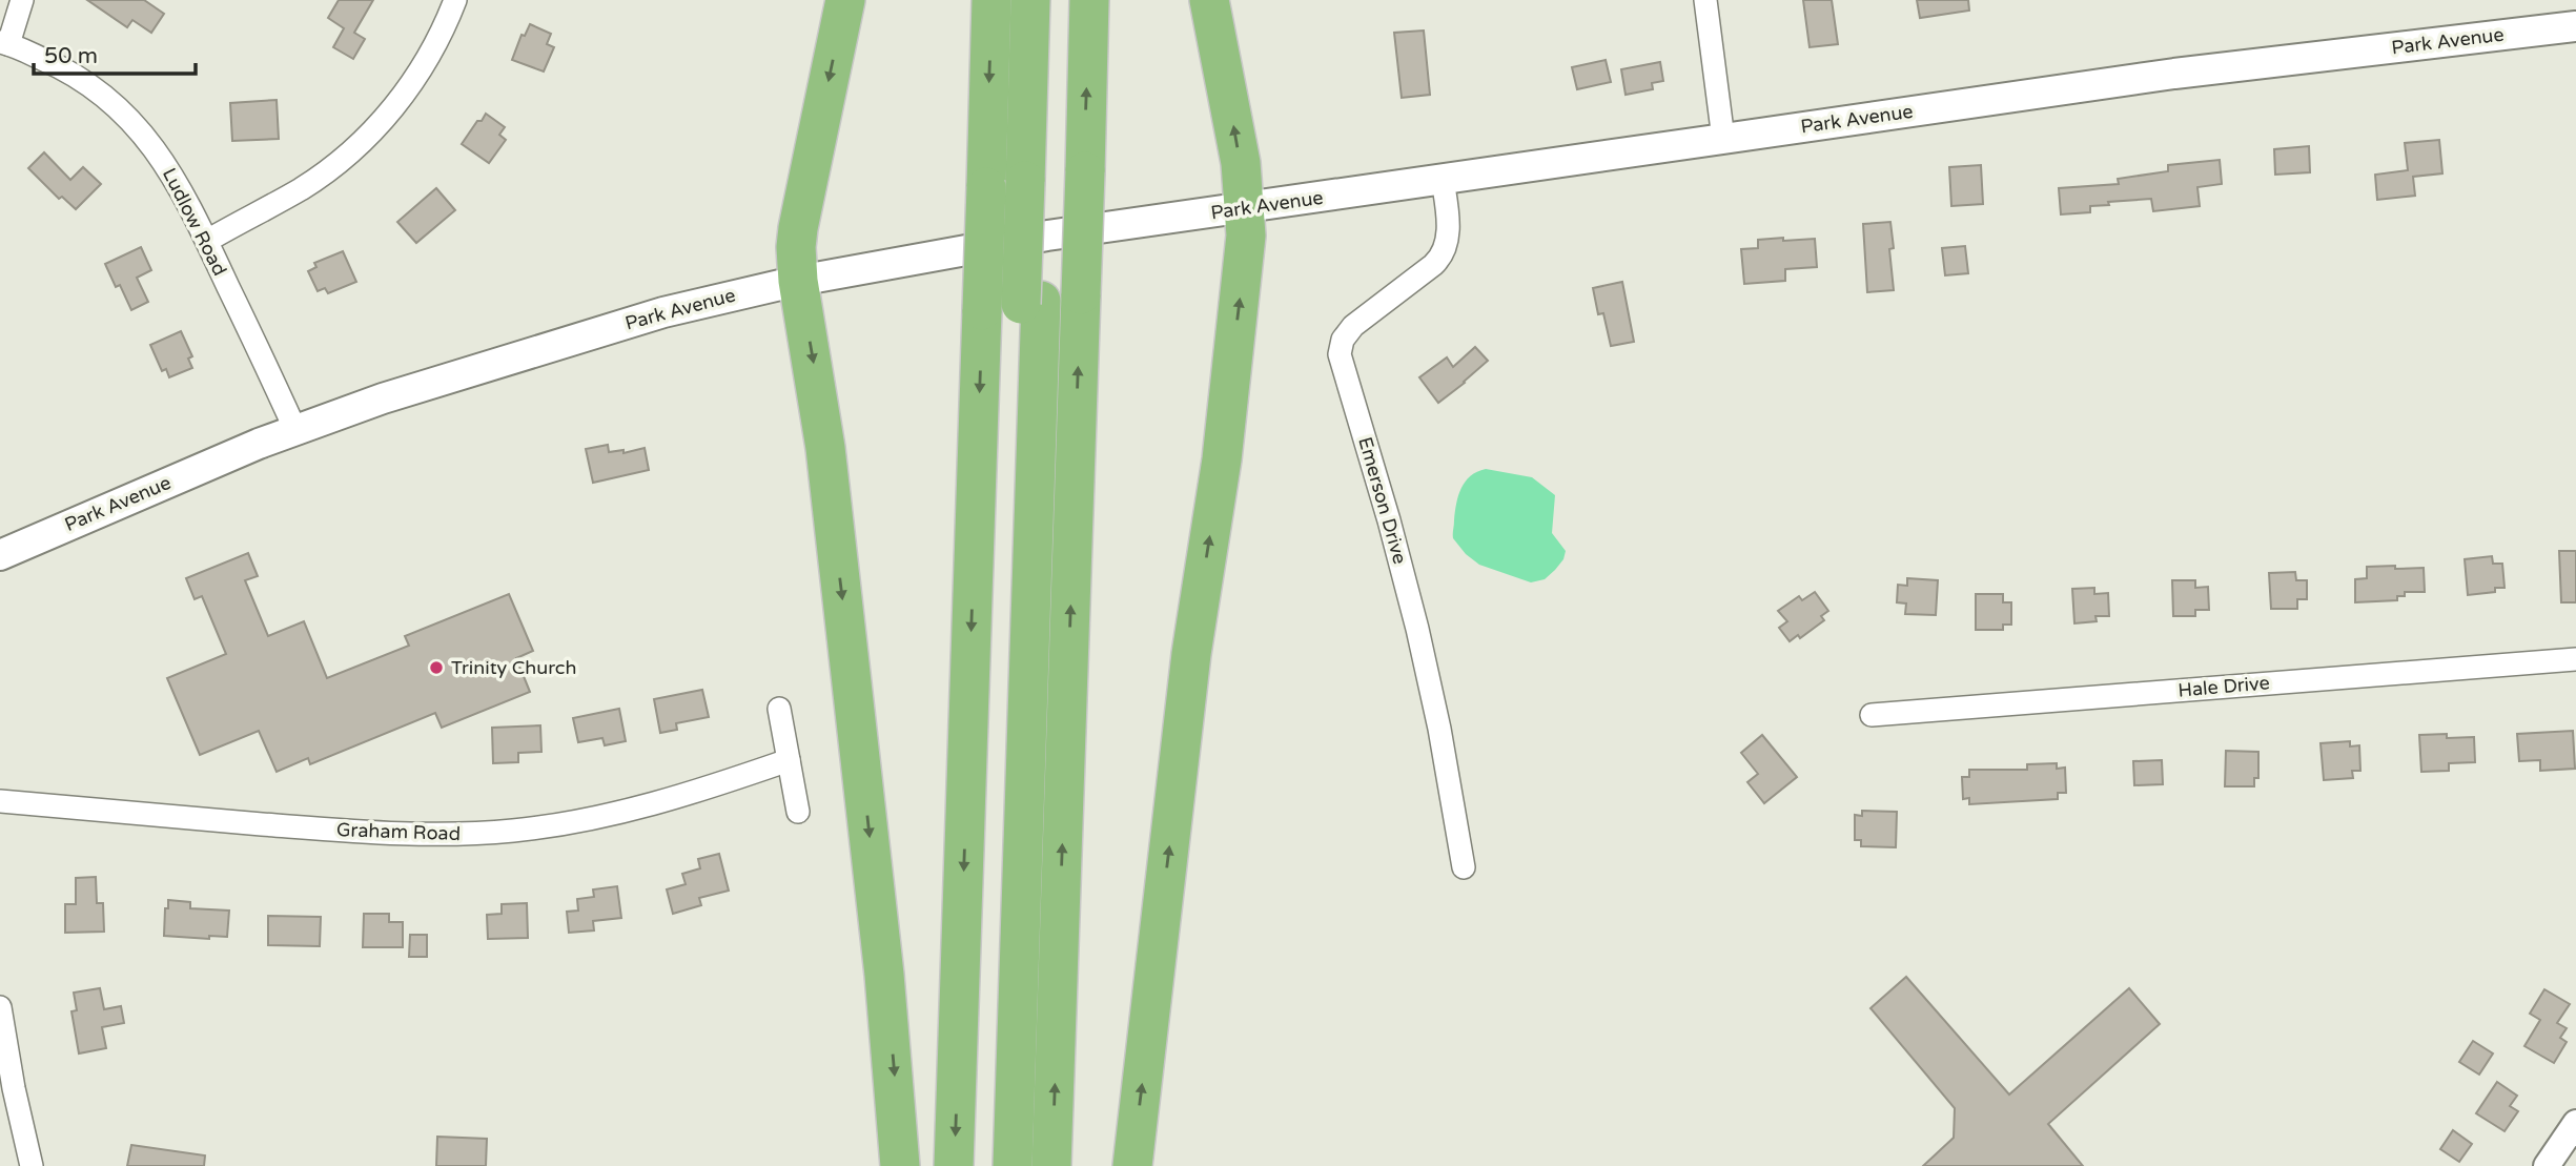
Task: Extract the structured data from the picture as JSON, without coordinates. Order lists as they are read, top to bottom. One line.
{"streets":{"main road":["Park Avenue"],"street":["Ludlow Road","Emerson Drive","Hale Drive","Graham Road"]},"crossings":[["Park Avenue","Ludlow Road"],["Park Avenue","Emerson Drive"]],"places":["Trinity Church"],"scale_bar":"50 m"}
